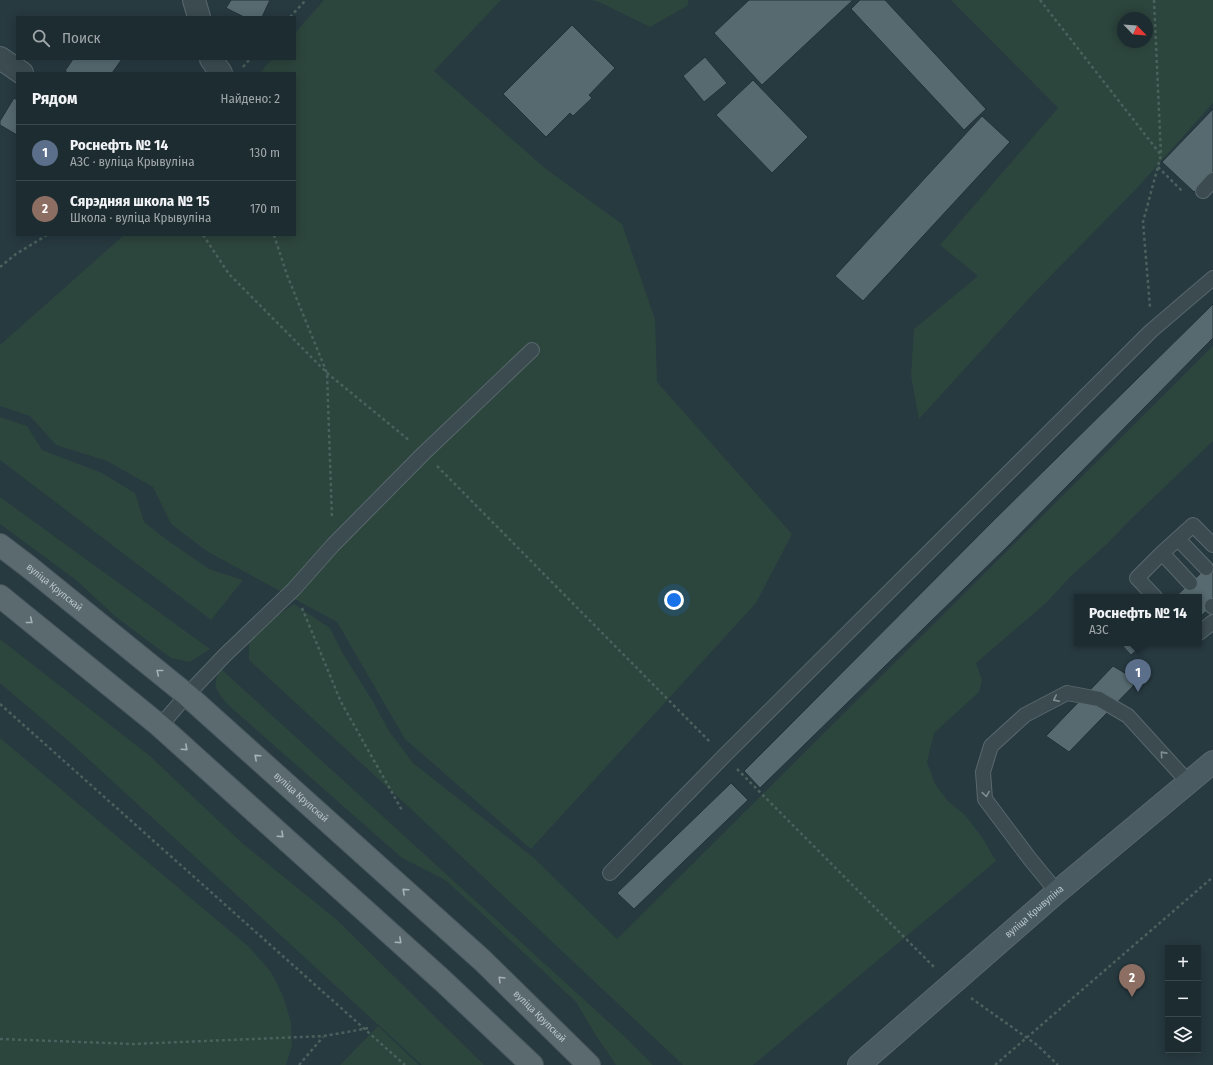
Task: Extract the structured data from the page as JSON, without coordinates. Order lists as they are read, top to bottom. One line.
{"streets":{"main road":["вуліца Крупскай","вуліца Крывуліна"]},"north":"bottom right","page":{"search":"Поиск","heading":["Рядом","Найдено: 2"],"list":[{"mark":"1","name":"Роснефть № 14","note":"АЗС · вуліца Крывуліна","value":"130 m"},{"mark":"2","name":"Сярэдняя школа № 15","note":"Школа · вуліца Крывуліна","value":"170 m"}],"popup":["Роснефть № 14","АЗС"],"pins":["1","2"],"map_buttons":["+","−"]}}
